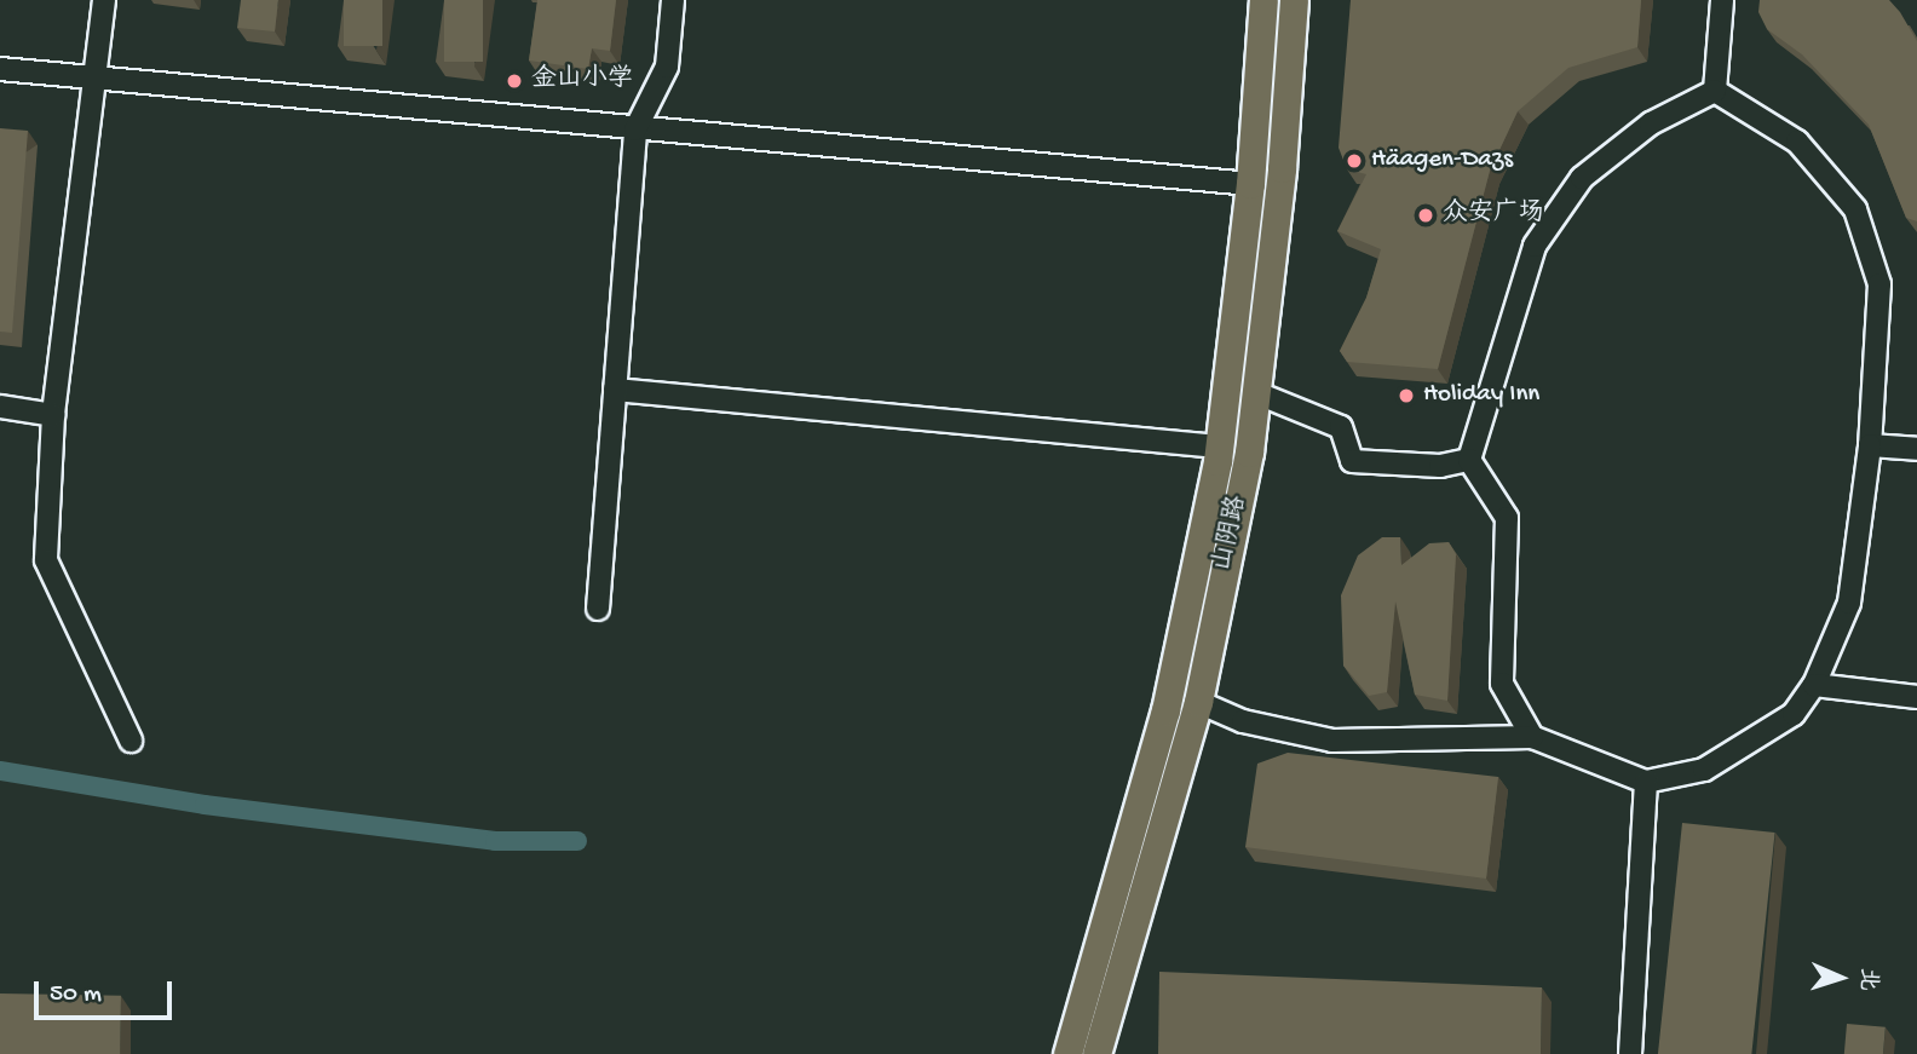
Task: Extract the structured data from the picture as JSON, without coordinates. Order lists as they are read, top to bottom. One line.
{"streets":{"main road":["山阴路"]},"places":["金山小学","Häagen-Dazs","众安广场","Holiday Inn"],"scale_bar":"50 m","north":"right"}
